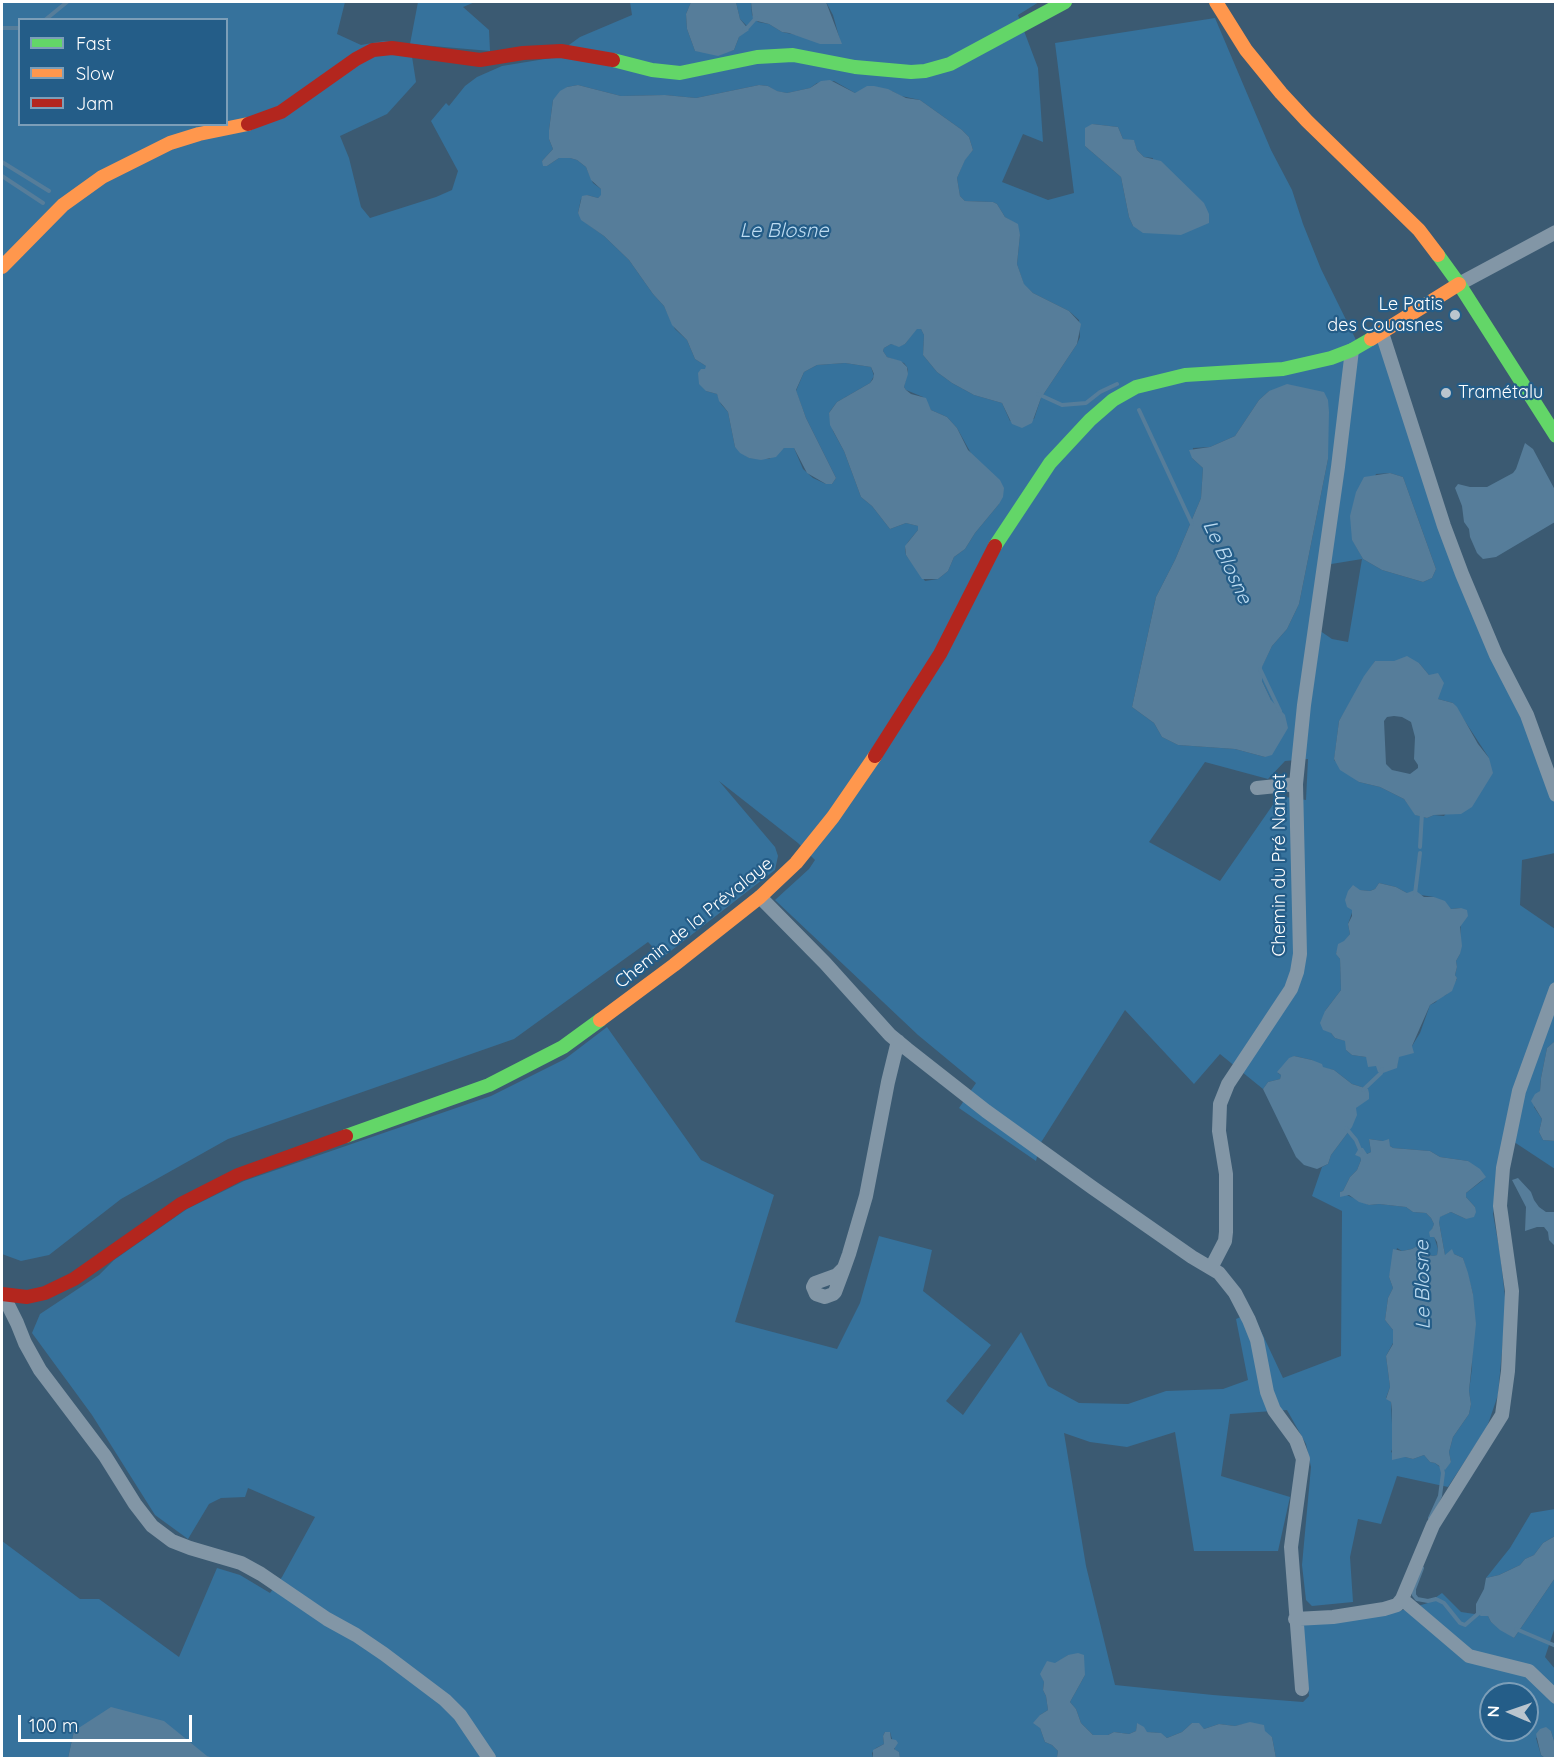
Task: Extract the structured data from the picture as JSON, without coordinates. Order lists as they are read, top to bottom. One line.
{"streets":{"street":["Chemin du Pré Namet","Chemin de la Prévalaye"]},"crossings":[["Chemin du Pré Namet","Chemin de la Prévalaye"]],"water":["Le Blosne"],"places":["Le Patis des Couasnes","Tramétalu"],"legend":["Fast","Slow","Jam"],"scale_bar":"100 m","north":"left"}
